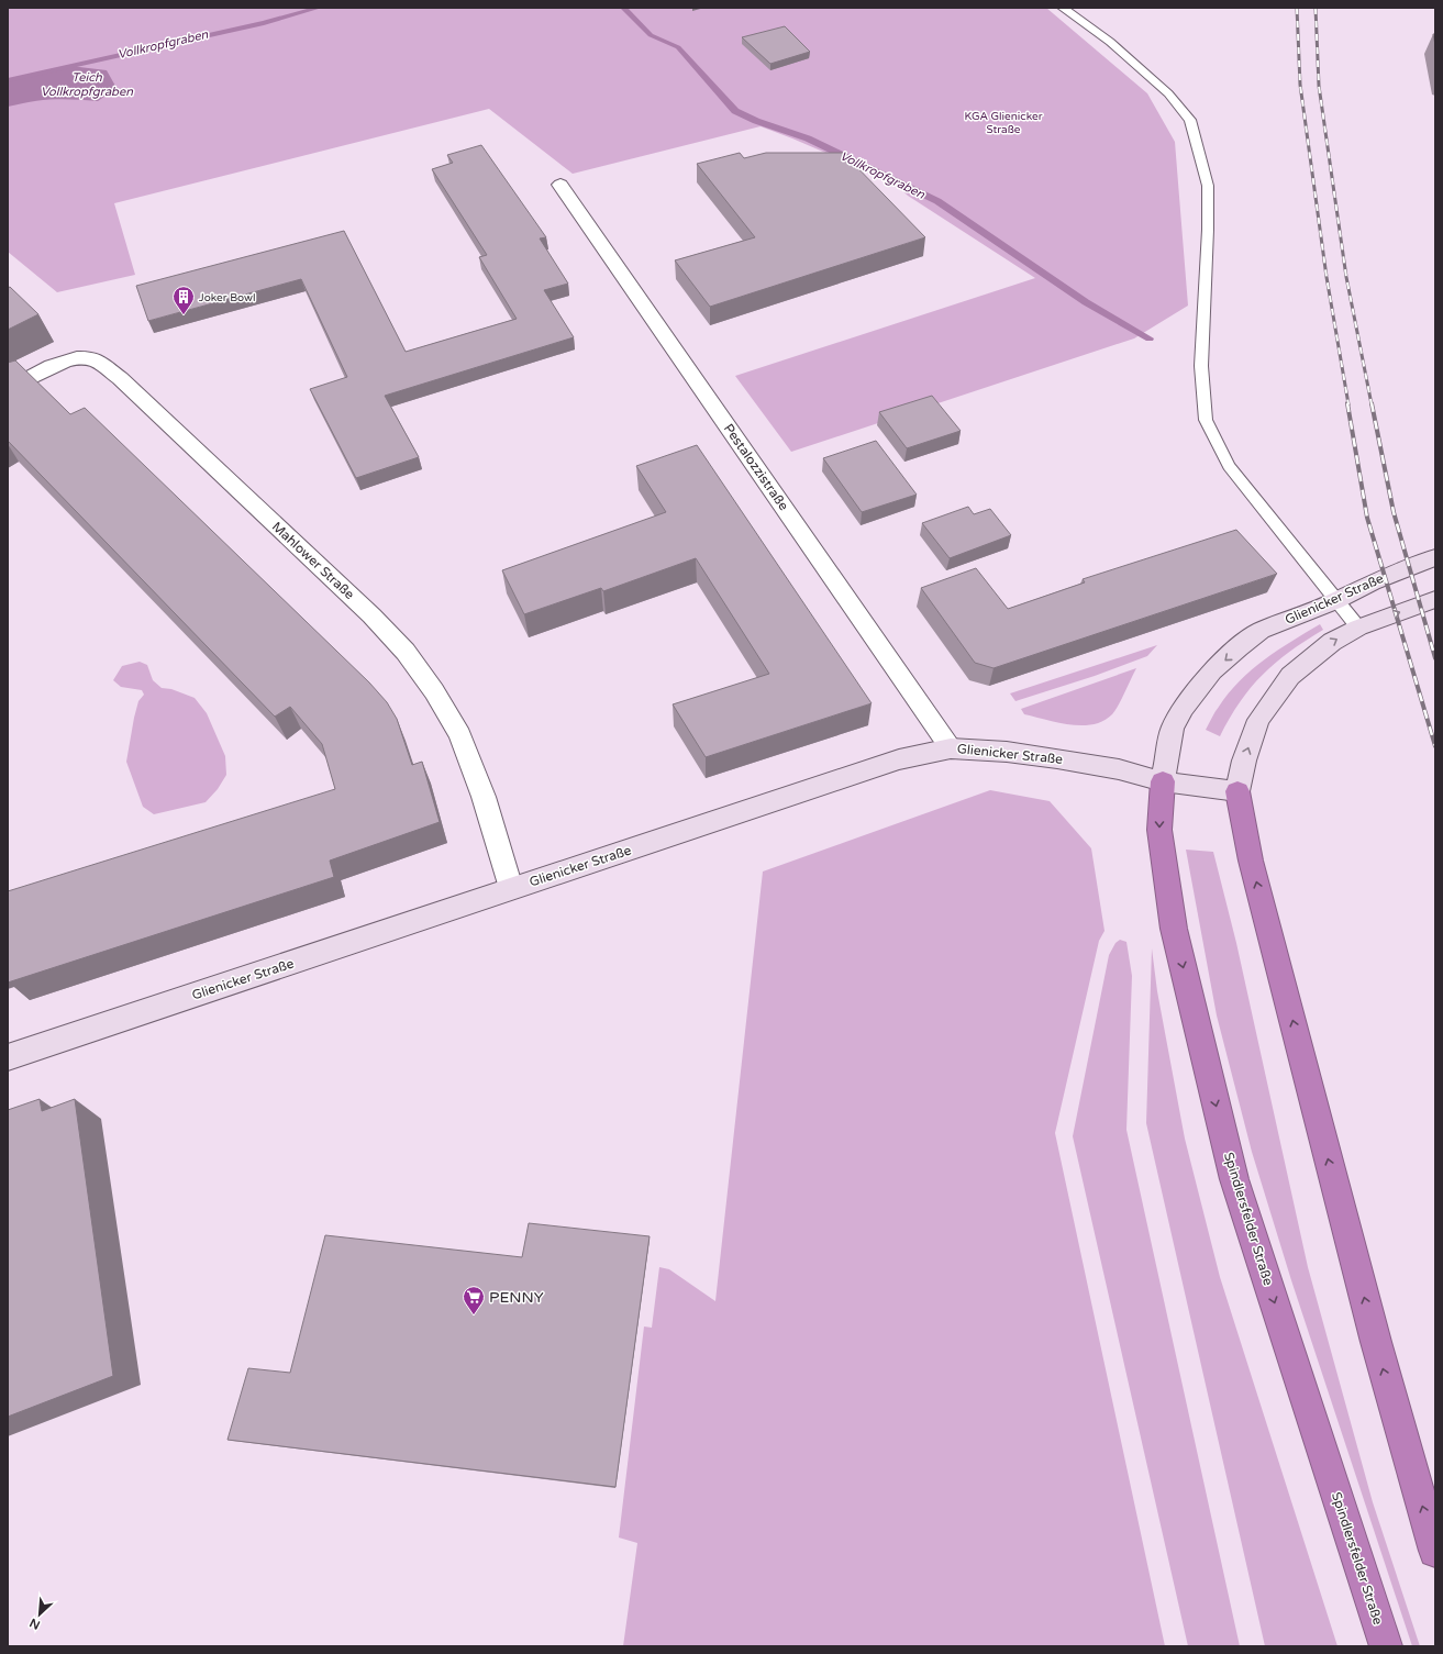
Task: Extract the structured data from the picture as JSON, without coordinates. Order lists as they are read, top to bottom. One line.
{"streets":{"highway":["Spindlersfelder Straße"],"street":["Pestalozzistraße","Mahlower Straße","Glienicker Straße"]},"crossings":[["Pestalozzistraße","Glienicker Straße"],["Mahlower Straße","Glienicker Straße"],["Glienicker Straße","Spindlersfelder Straße"]],"water":["Vollkropfgraben","Teich Vollkropfgraben"],"parks":["KGA Glienicker Straße"],"places":{"building":["Joker Bowl"],"supermarket":["PENNY"]},"north":"bottom left"}
